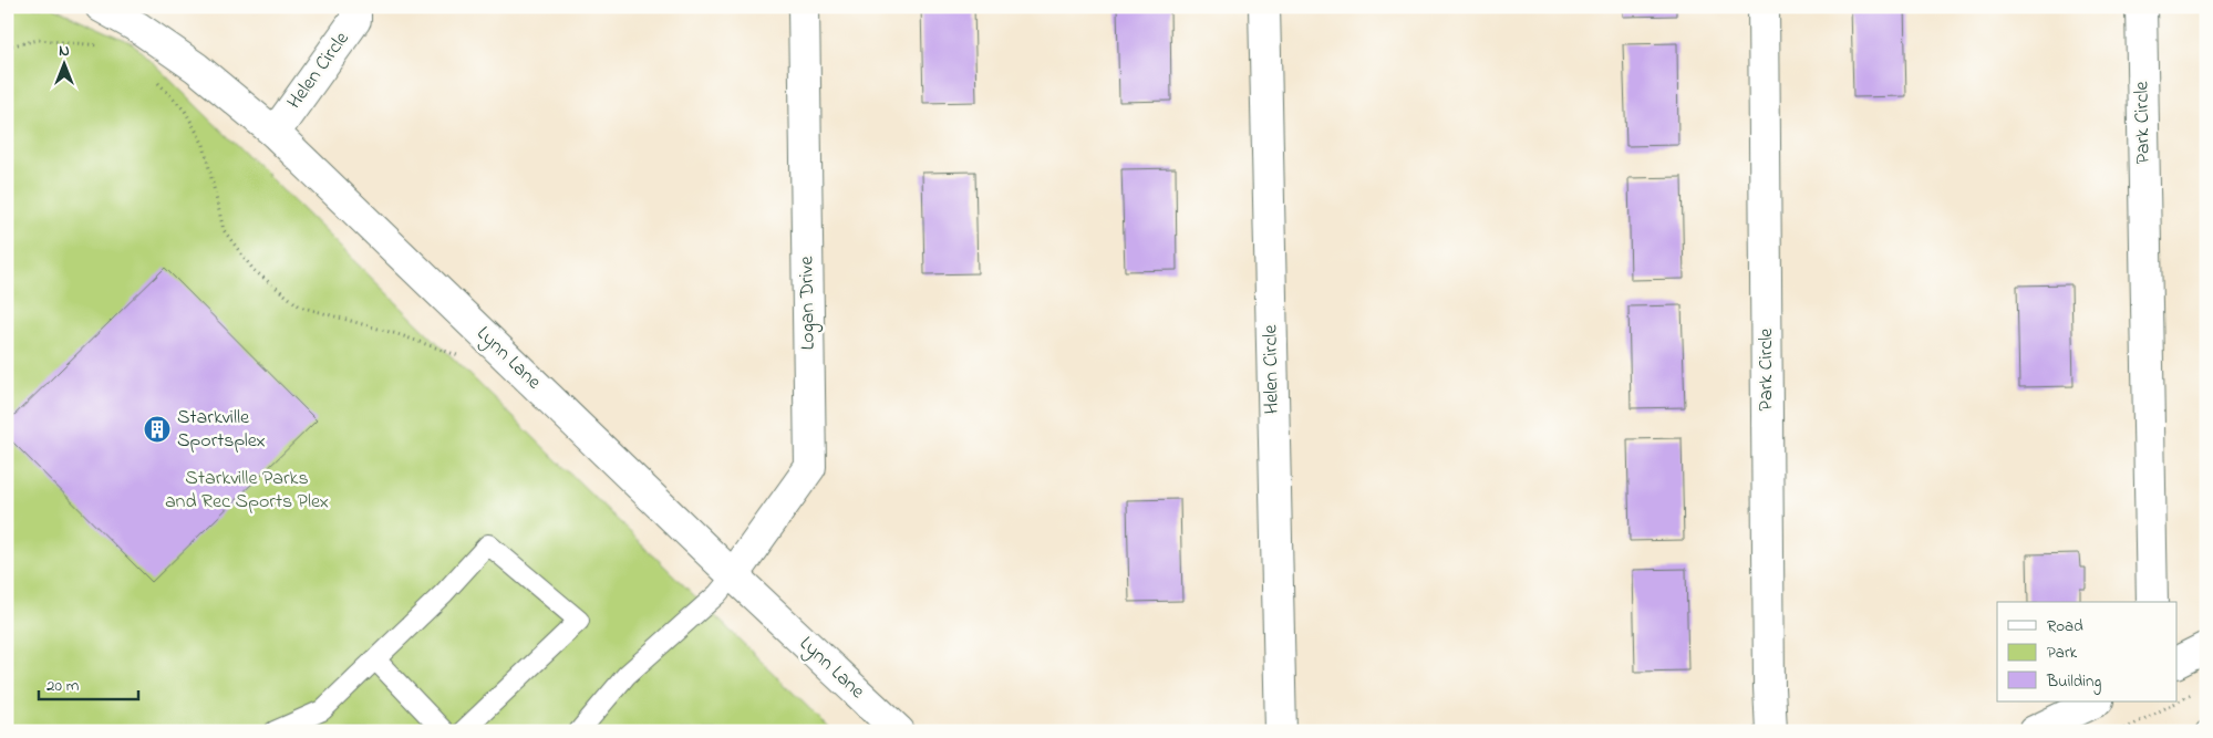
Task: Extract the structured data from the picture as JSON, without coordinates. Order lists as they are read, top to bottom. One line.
{"streets":{"street":["Helen Circle","Park Circle","Logan Drive","Lynn Lane"]},"crossings":[["Helen Circle","Lynn Lane"],["Logan Drive","Lynn Lane"]],"parks":["Starkville Parks and Rec Sports Plex"],"places":{"building":["Starkville Sportsplex"]},"legend":["Road","Park","Building"],"scale_bar":"20 m","north":"top"}
